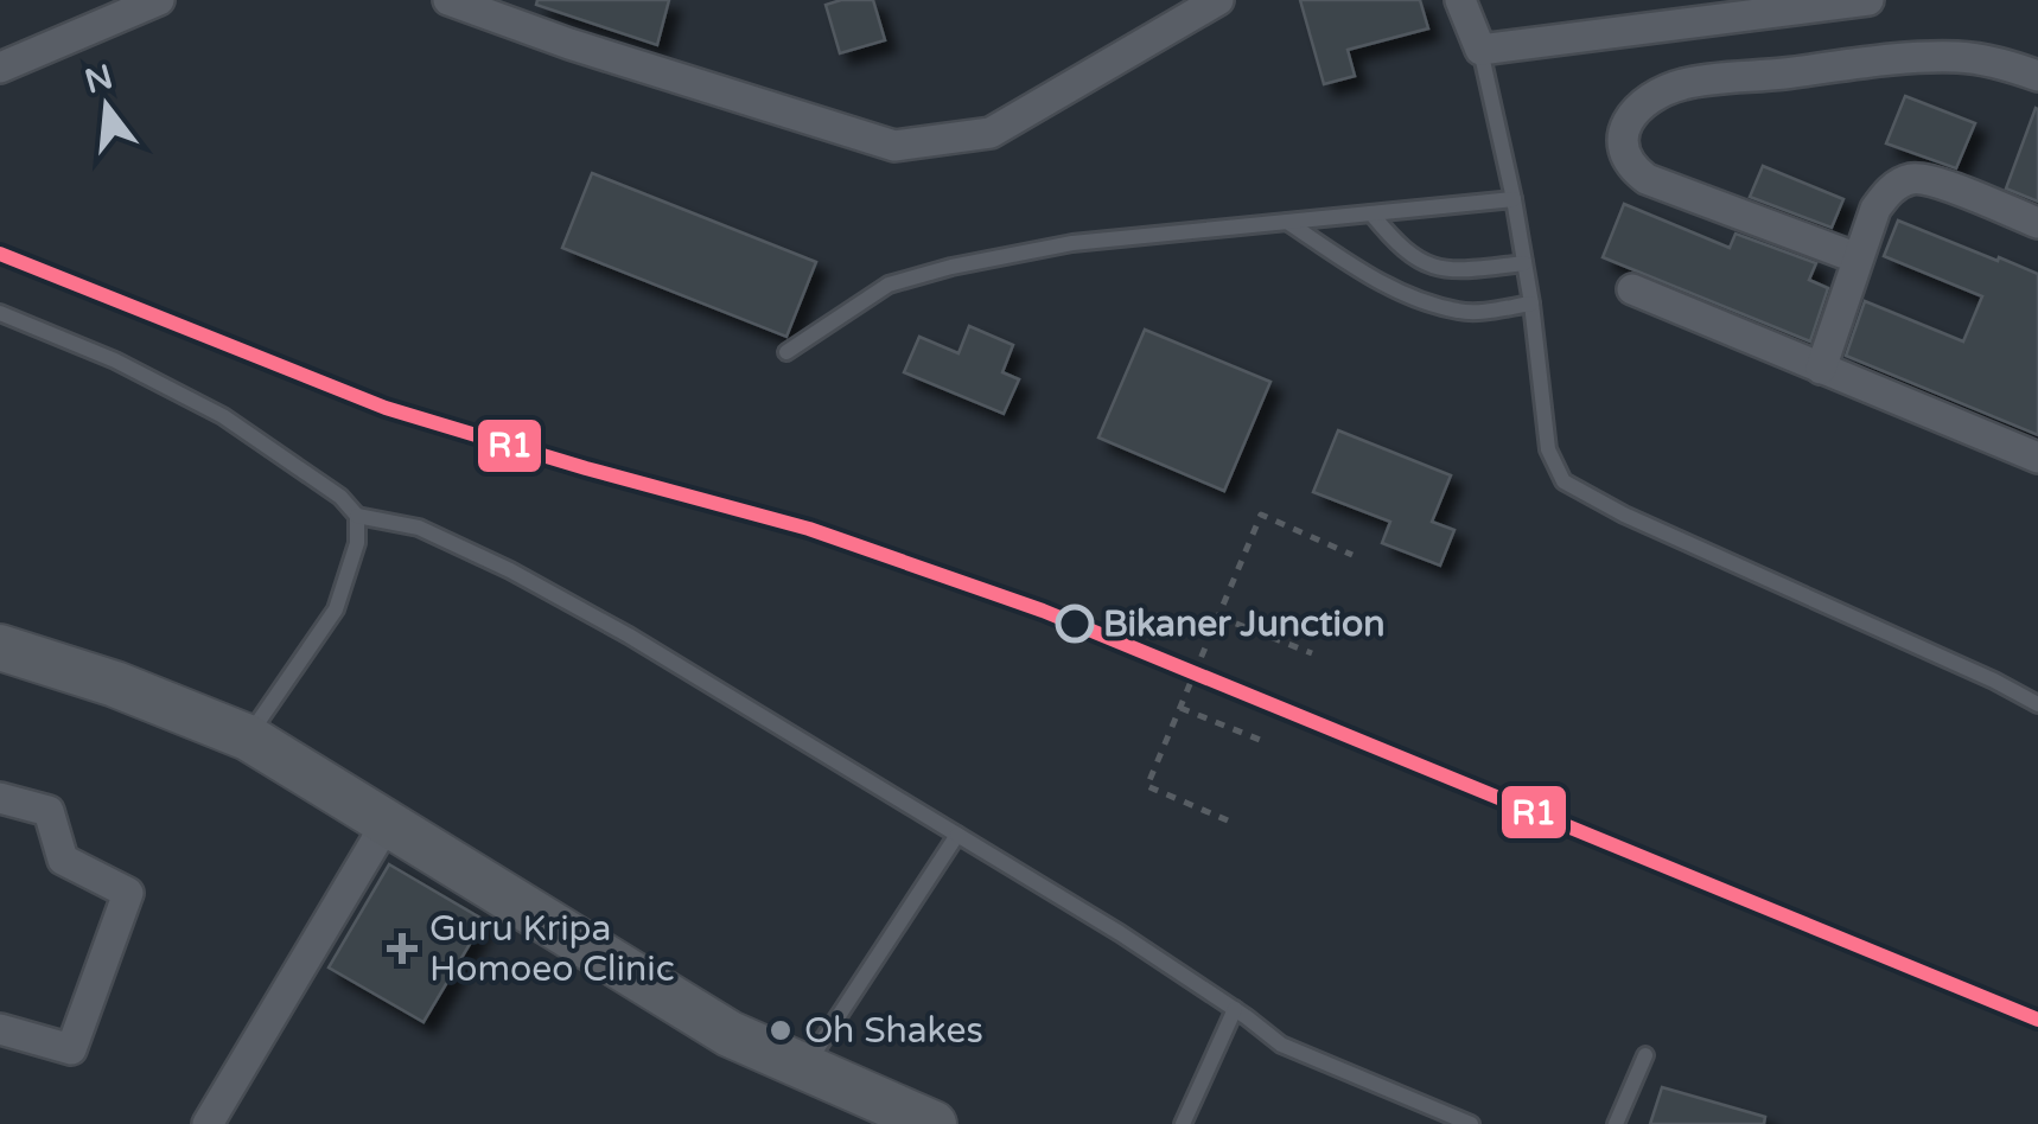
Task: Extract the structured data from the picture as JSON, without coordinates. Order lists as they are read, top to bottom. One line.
{"places":{"other":["Bikaner Junction","Oh Shakes"],"health":["Guru Kripa Homoeo Clinic"]},"lines":["transit line R1"],"north":"top"}
